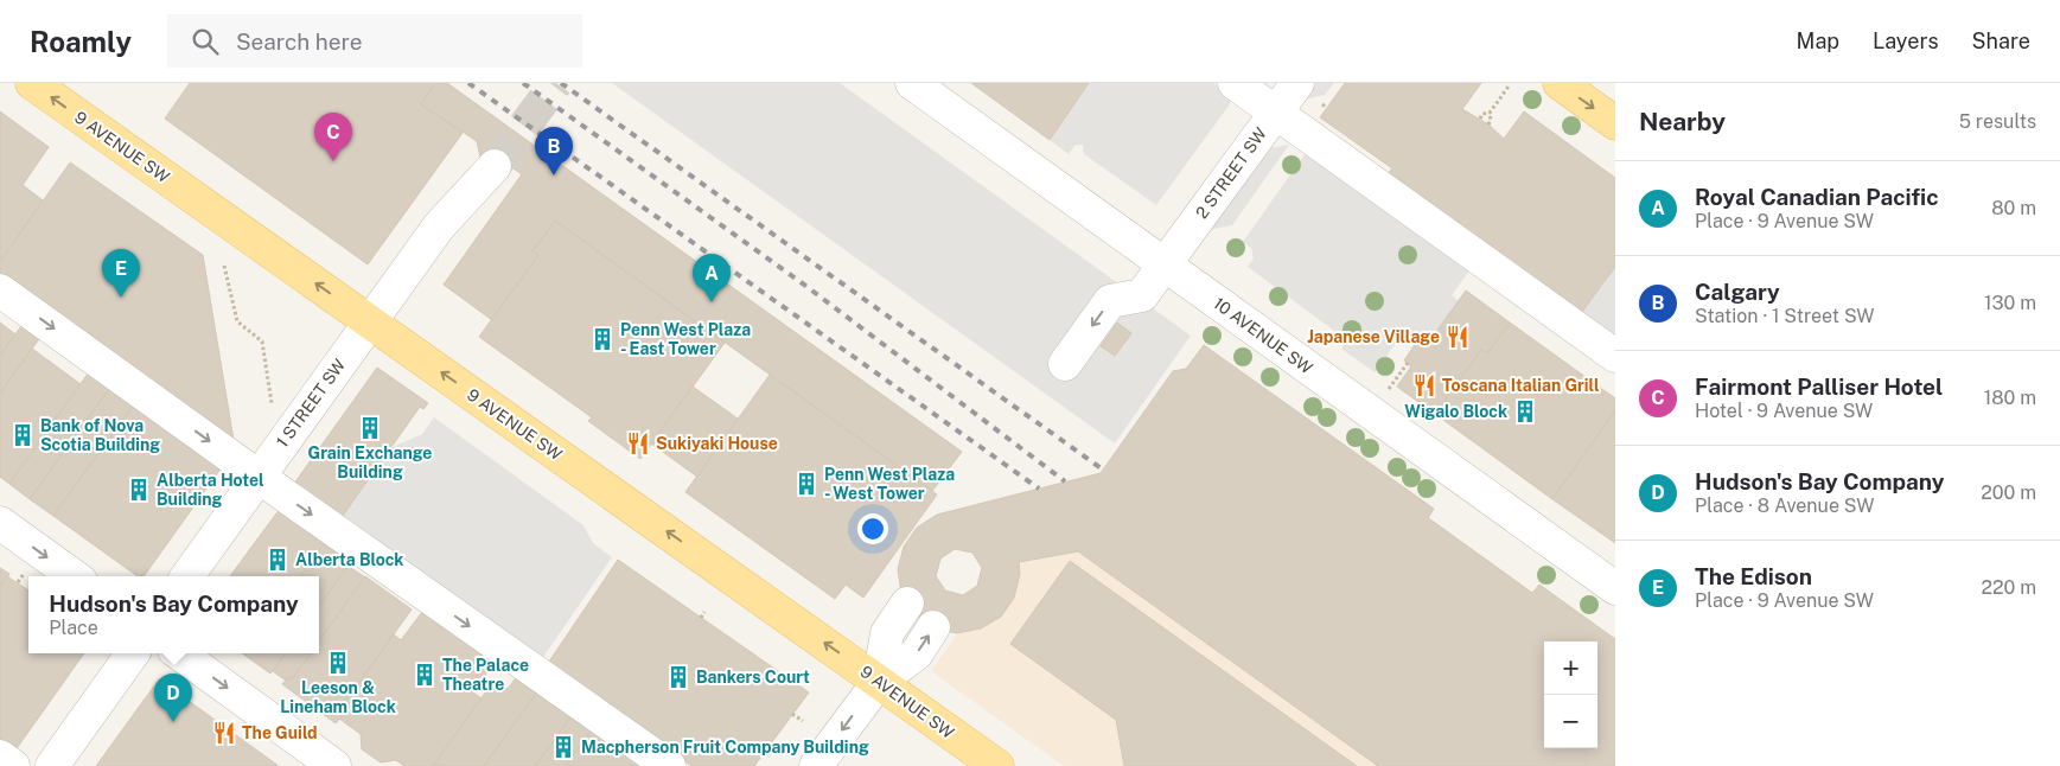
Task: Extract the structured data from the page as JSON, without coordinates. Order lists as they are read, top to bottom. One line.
{"streets":{"main road":["9 AVENUE SW"],"street":["2 STREET SW","10 AVENUE SW","1 STREET SW"]},"crossings":[["9 AVENUE SW","1 STREET SW"],["2 STREET SW","10 AVENUE SW"]],"one_way":["9 AVENUE SW","2 STREET SW"],"places":{"restaurant":["Japanese Village","Toscana Italian Grill","Sukiyaki House","The Guild"],"building":["Penn West Plaza - East Tower","Wigalo Block","Grain Exchange Building","Bank of Nova Scotia Building","Penn West Plaza - West Tower","Alberta Hotel Building","Alberta Block","Leeson & Lineham Block","The Palace Theatre","Bankers Court","Macpherson Fruit Company Building"]},"page":{"header":"Roamly","search":"Search here","nav":["Map","Layers","Share"],"heading":["Nearby","5 results"],"pins":["C","B","E","A","D"],"list":[{"mark":"A","name":"Royal Canadian Pacific","note":"Place · 9 Avenue SW","value":"80 m"},{"mark":"B","name":"Calgary","note":"Station · 1 Street SW","value":"130 m"},{"mark":"C","name":"Fairmont Palliser Hotel","note":"Hotel · 9 Avenue SW","value":"180 m"},{"mark":"D","name":"Hudson's Bay Company","note":"Place · 8 Avenue SW","value":"200 m"},{"mark":"E","name":"The Edison","note":"Place · 9 Avenue SW","value":"220 m"}],"popup":["Hudson's Bay Company","Place"],"map_buttons":["+","−"]}}
